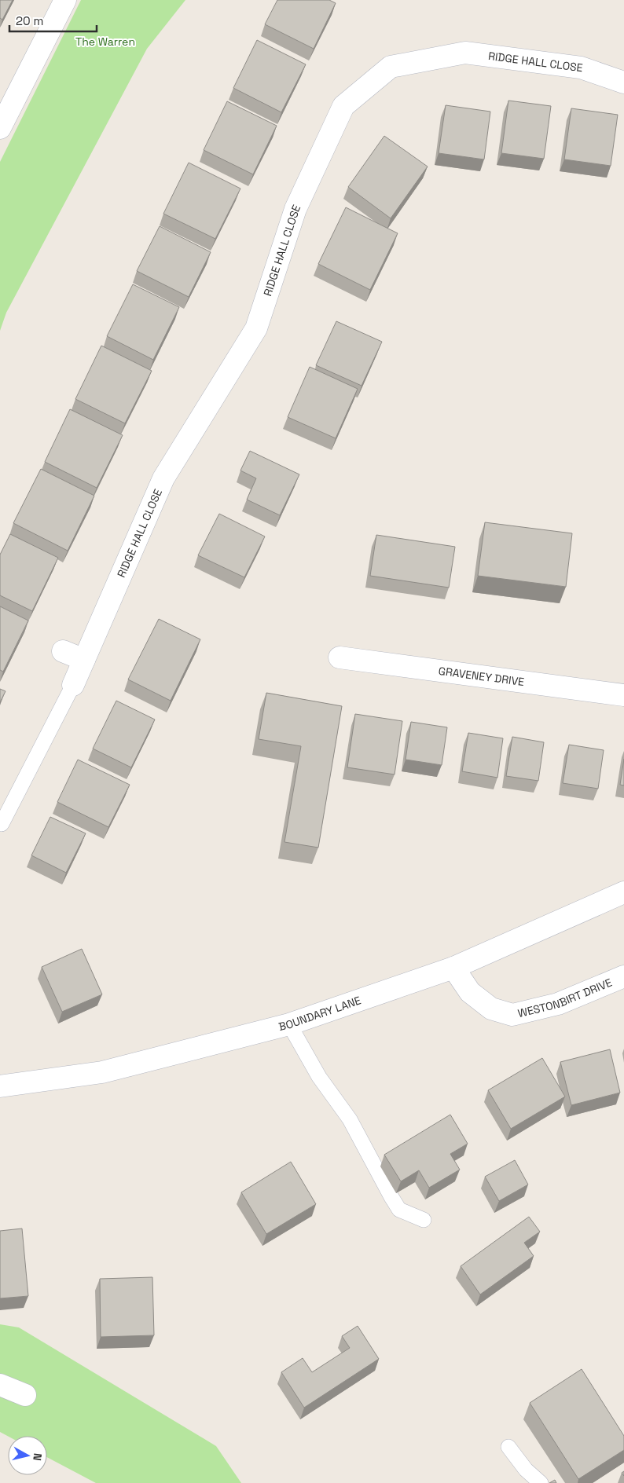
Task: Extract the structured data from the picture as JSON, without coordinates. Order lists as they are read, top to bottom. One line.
{"streets":{"street":["RIDGE HALL CLOSE","GRAVENEY DRIVE","WESTONBIRT DRIVE","BOUNDARY LANE"]},"crossings":[["WESTONBIRT DRIVE","BOUNDARY LANE"]],"parks":["The Warren"],"scale_bar":"20 m","north":"right"}
